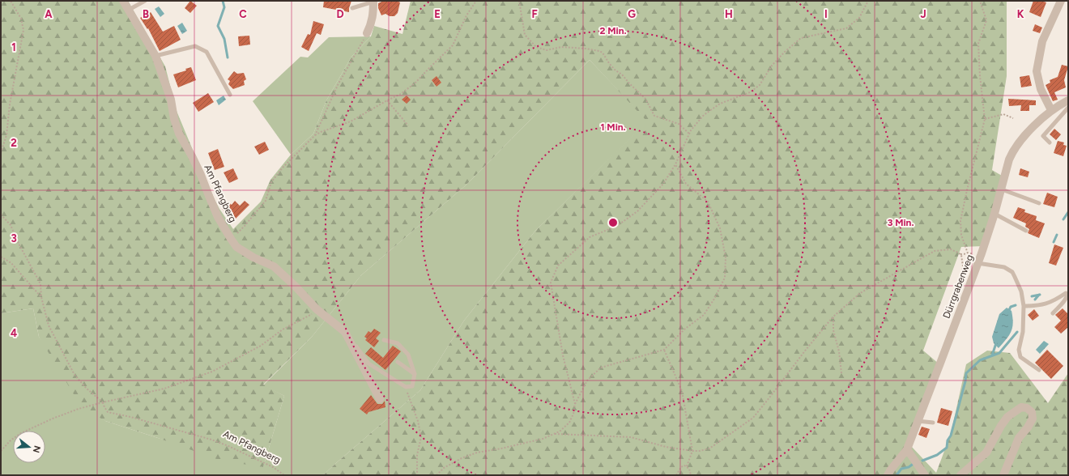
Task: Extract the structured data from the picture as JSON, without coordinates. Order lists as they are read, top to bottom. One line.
{"streets":{"street":["Am Pfangberg","Dürrgrabenweg"]},"north":"right","grid":{"columns":["A","B","C","D","E","F","G","H","I","J","K"],"rows":["1","2","3","4"]},"rings":["2 Min.","1 Min.","3 Min."]}
